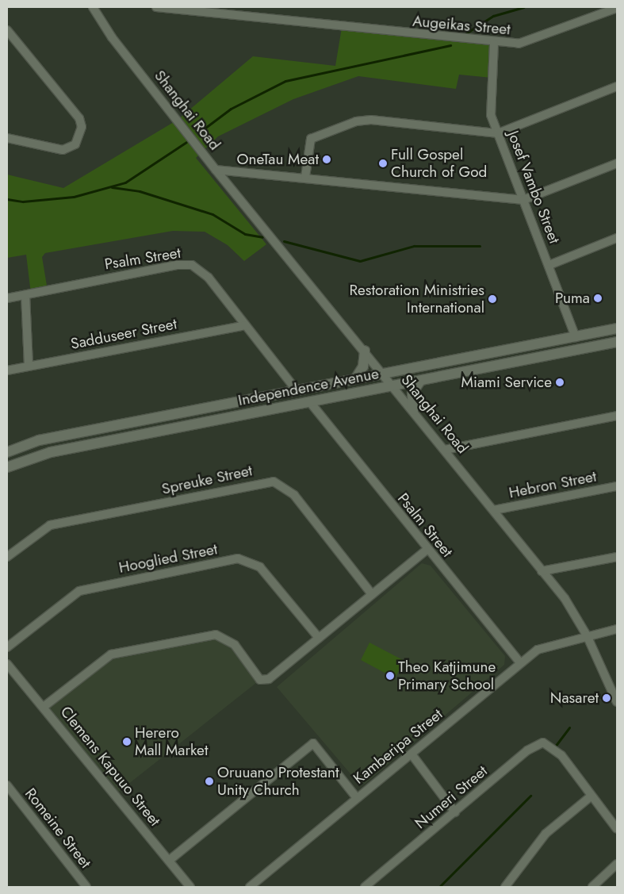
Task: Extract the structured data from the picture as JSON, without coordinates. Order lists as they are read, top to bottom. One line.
{"streets":{"main road":["Independence Avenue"],"street":["Augeikas Street","Shanghai Road","Josef Vambo Street","Psalm Street","Sadduseer Street","Spreuke Street","Hebron Street","Hooglied Street","Kamberipa Street","Clemens Kapuuo Street","Numeri Street","Romeine Street"]},"crossings":[["Augeikas Street","Josef Vambo Street"],["Shanghai Road","Independence Avenue"],["Shanghai Road","Hebron Street"],["Shanghai Road","Kamberipa Street"],["Josef Vambo Street","Independence Avenue"],["Psalm Street","Sadduseer Street"],["Psalm Street","Independence Avenue"],["Psalm Street","Kamberipa Street"]],"places":["OneTau Meat","Full Gospel Church of God","Puma","Restoration Ministries International","Miami Service","Theo Katjimune Primary School","Nasaret","Herero Mall Market","Oruuano Protestant Unity Church"]}
